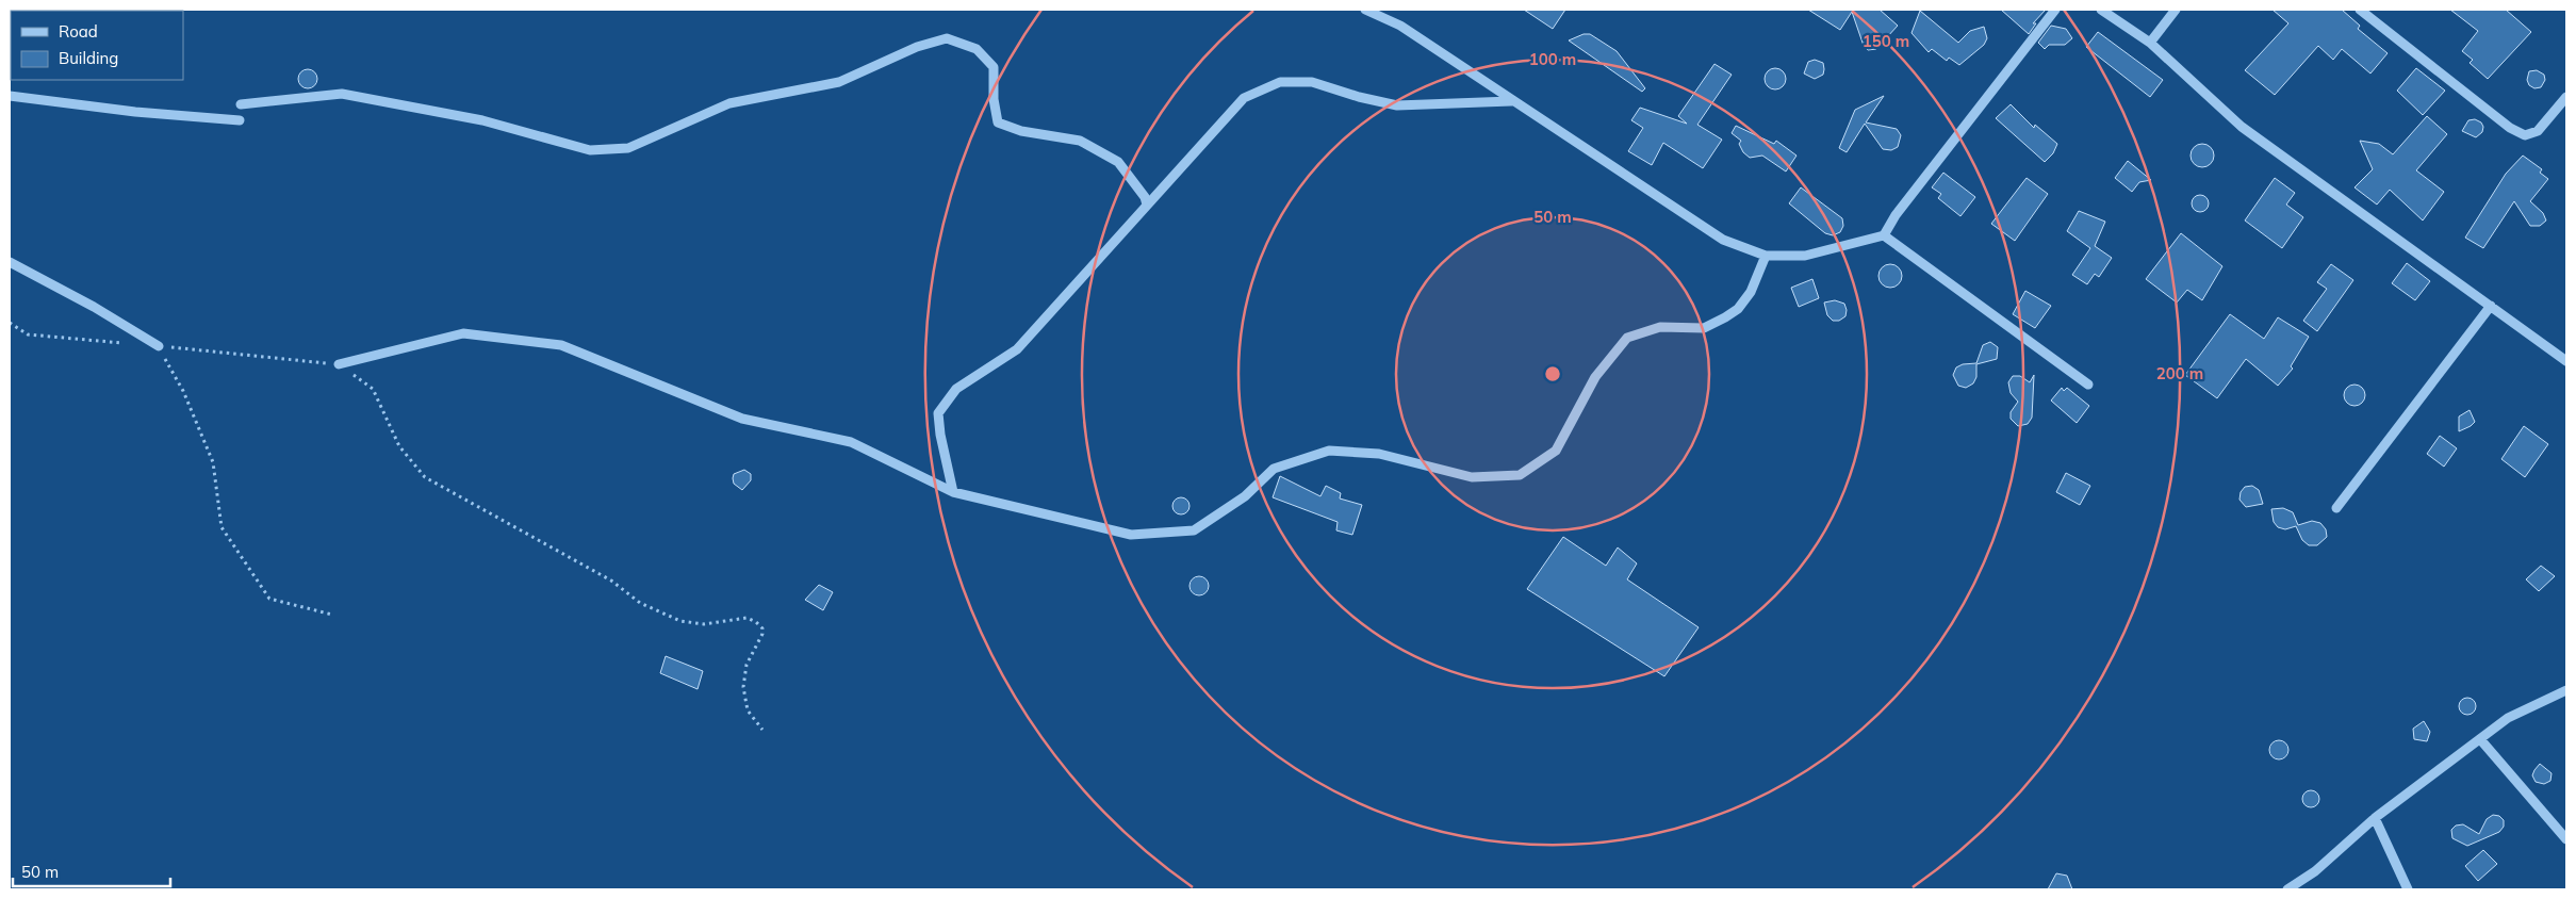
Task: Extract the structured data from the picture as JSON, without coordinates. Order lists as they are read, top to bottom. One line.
{"legend":["Road","Building"],"scale_bar":"50 m","rings":["150 m","100 m","50 m","200 m"]}
